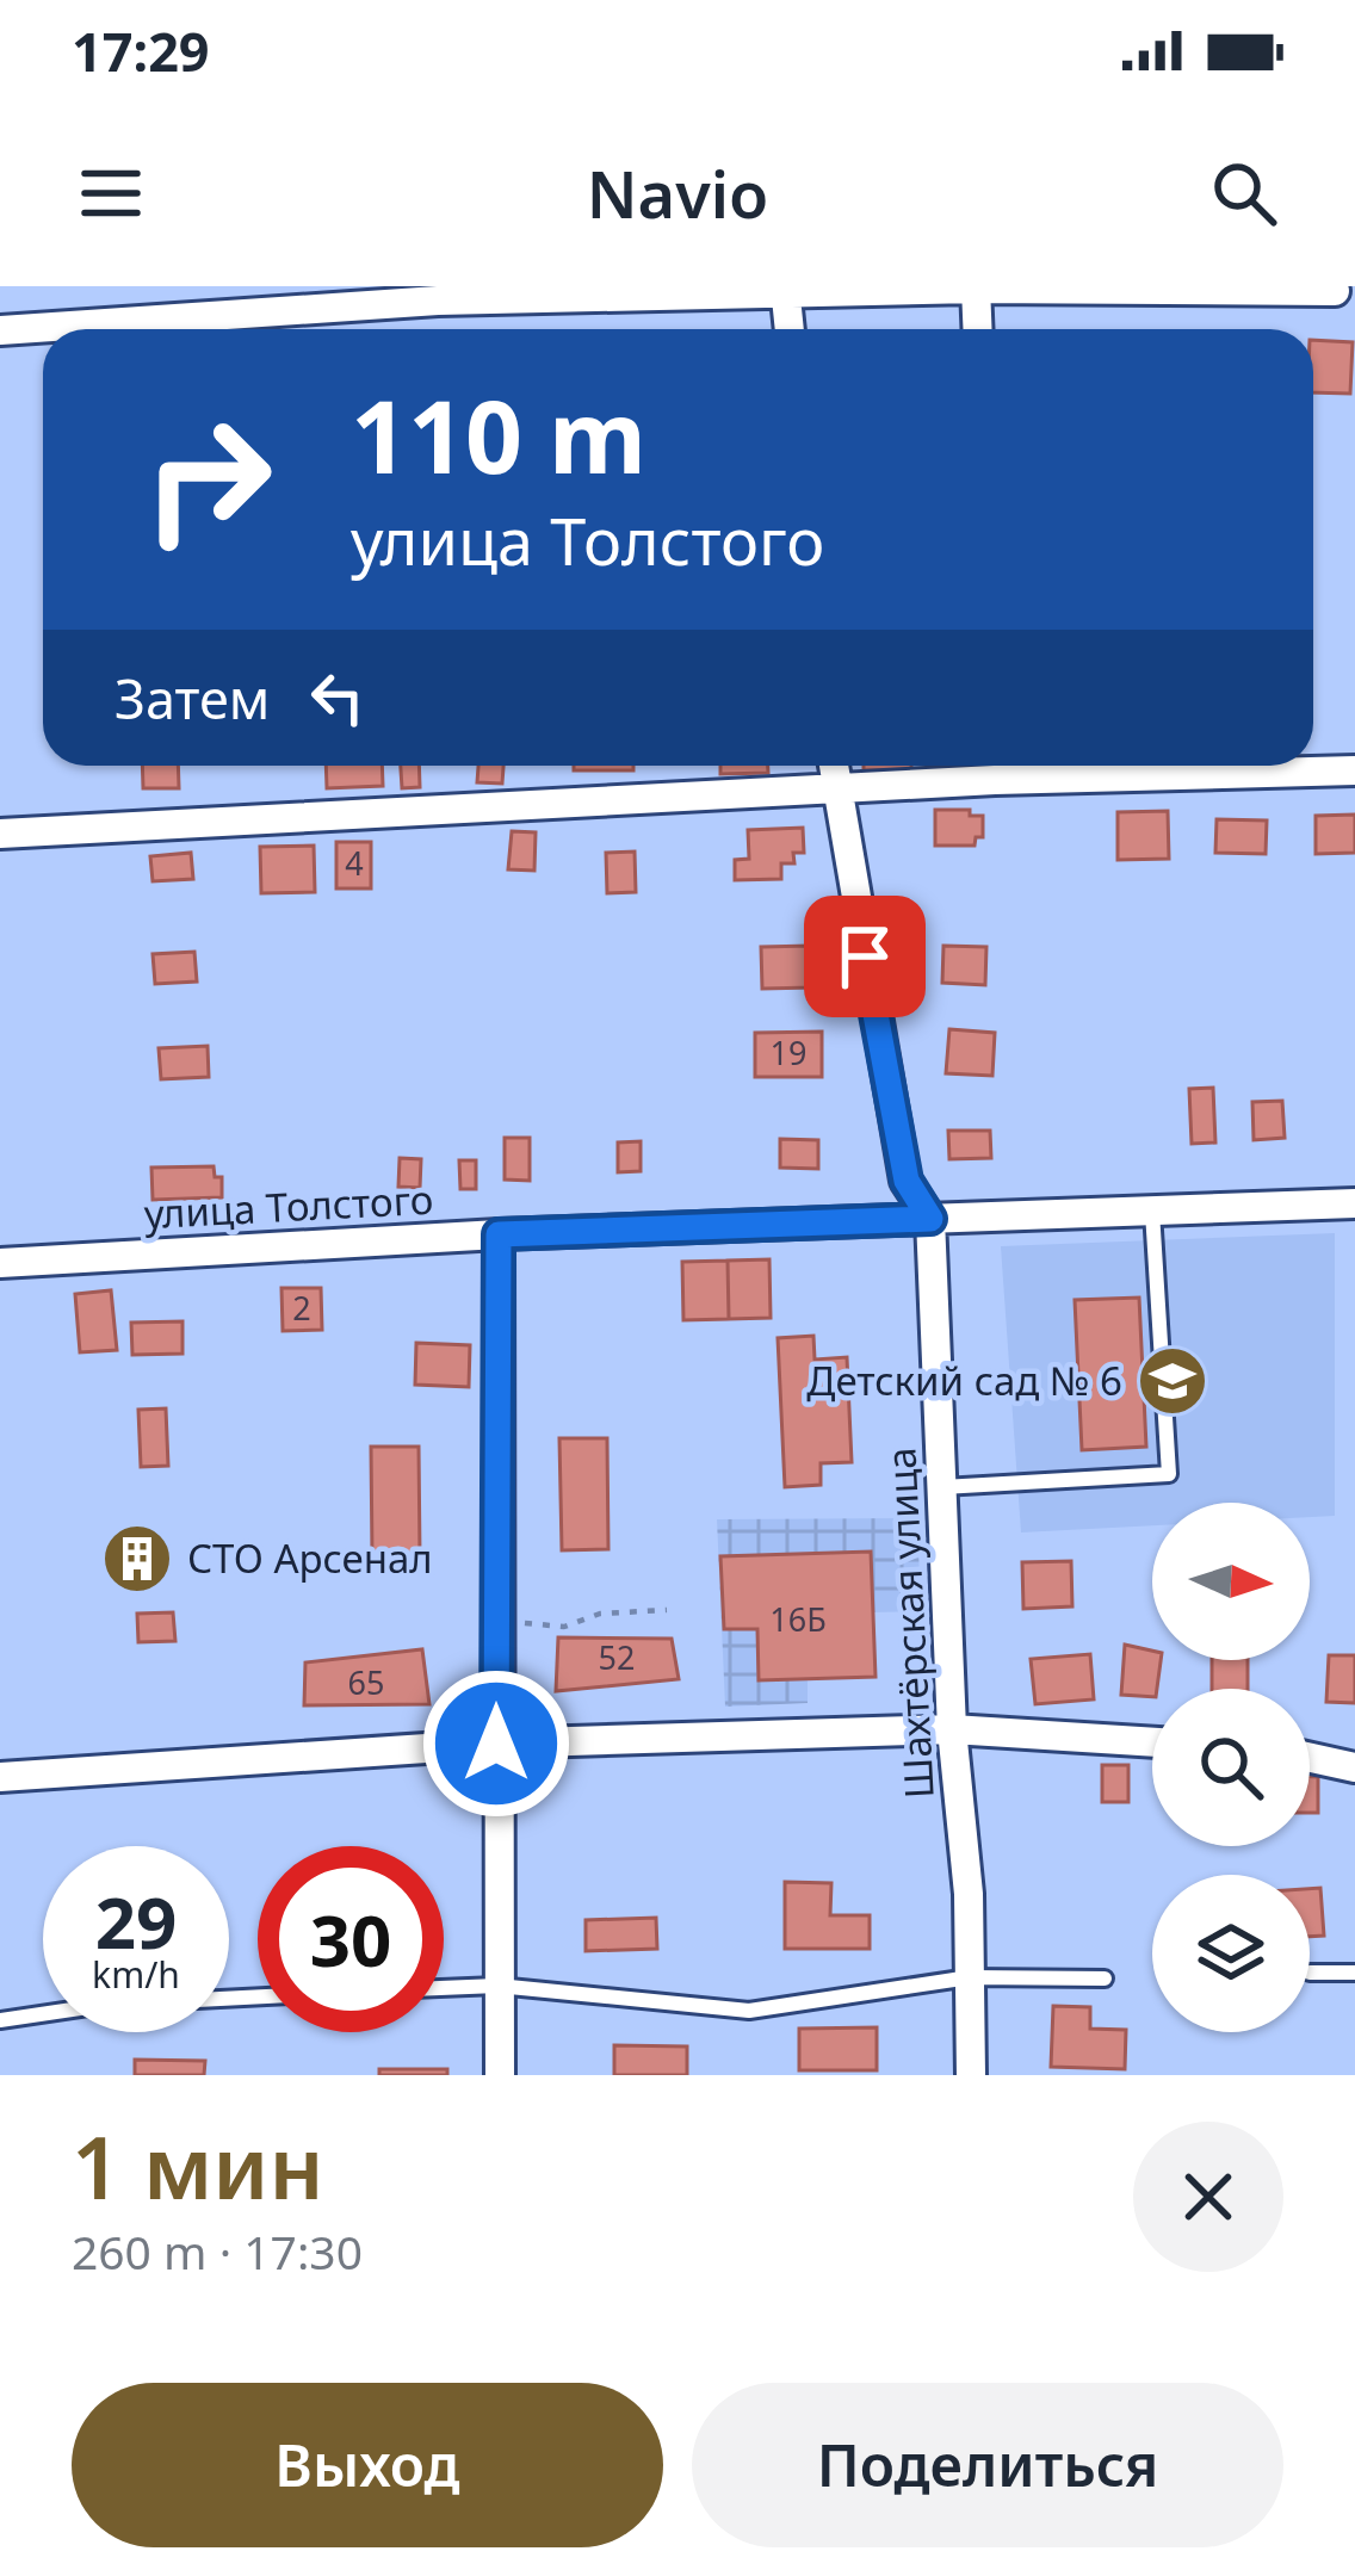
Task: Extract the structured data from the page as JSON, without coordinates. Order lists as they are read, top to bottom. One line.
{"streets":{"street":["улица Толстого","Шахтёрская улица"]},"crossings":[["улица Толстого","Шахтёрская улица"]],"places":{"school or university":["Детский сад № 6"],"building":["СТО Арсенал"]},"house_numbers":["4","19","2","16Б","52","65"],"north":"right","page":{"status":"17:29","header":"Navio","turn":["110 m","улица Толстого"],"then":"Затем","speed":"29 km/h","limit":"30","heading":["1 мин","260 m · 17:30"],"buttons":["Выход","Поделиться"]}}
